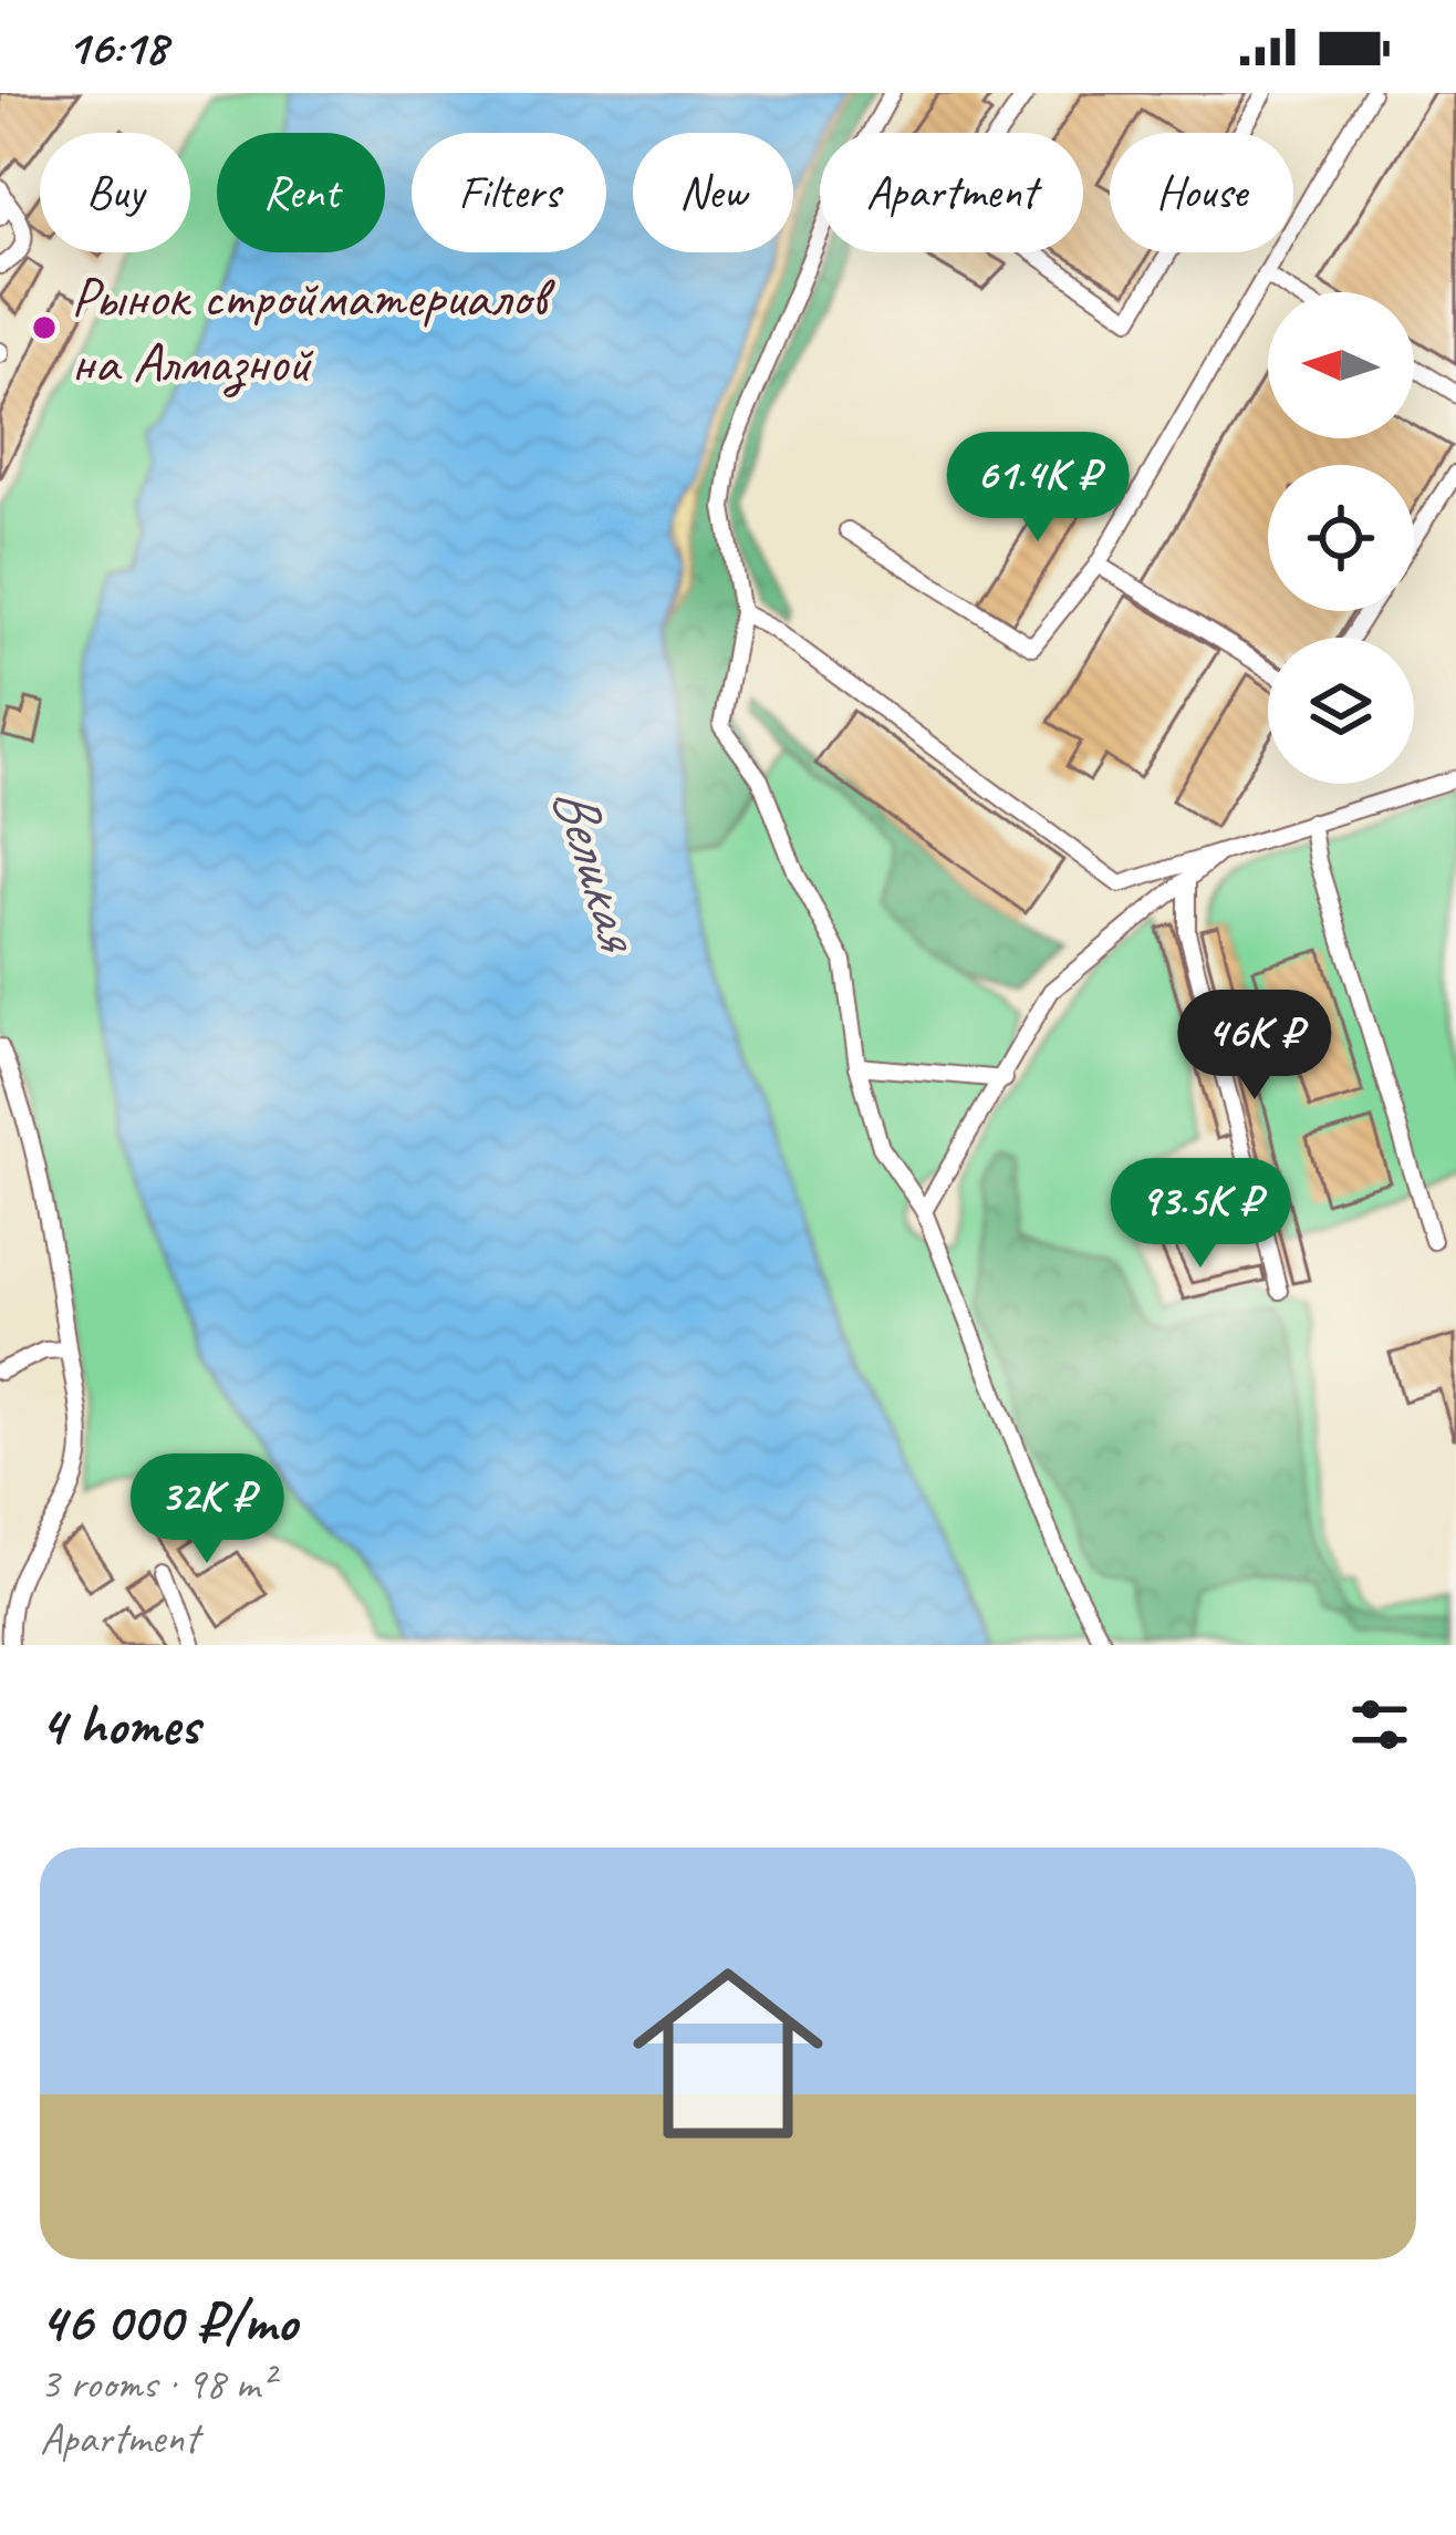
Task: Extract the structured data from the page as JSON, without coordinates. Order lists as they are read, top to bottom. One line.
{"water":["Великая"],"places":["Рынок стройматериалов на Алмазной"],"north":"left","page":{"status":"16:18","chip":["Buy","Rent","Filters","New","Apartment","House"],"price":["61.4K ₽","46K ₽","93.5K ₽","32K ₽"],"heading":"4 homes","list":[{"name":"46 000 ₽/mo","note":"3 rooms · 98 m² · Apartment"}]}}
